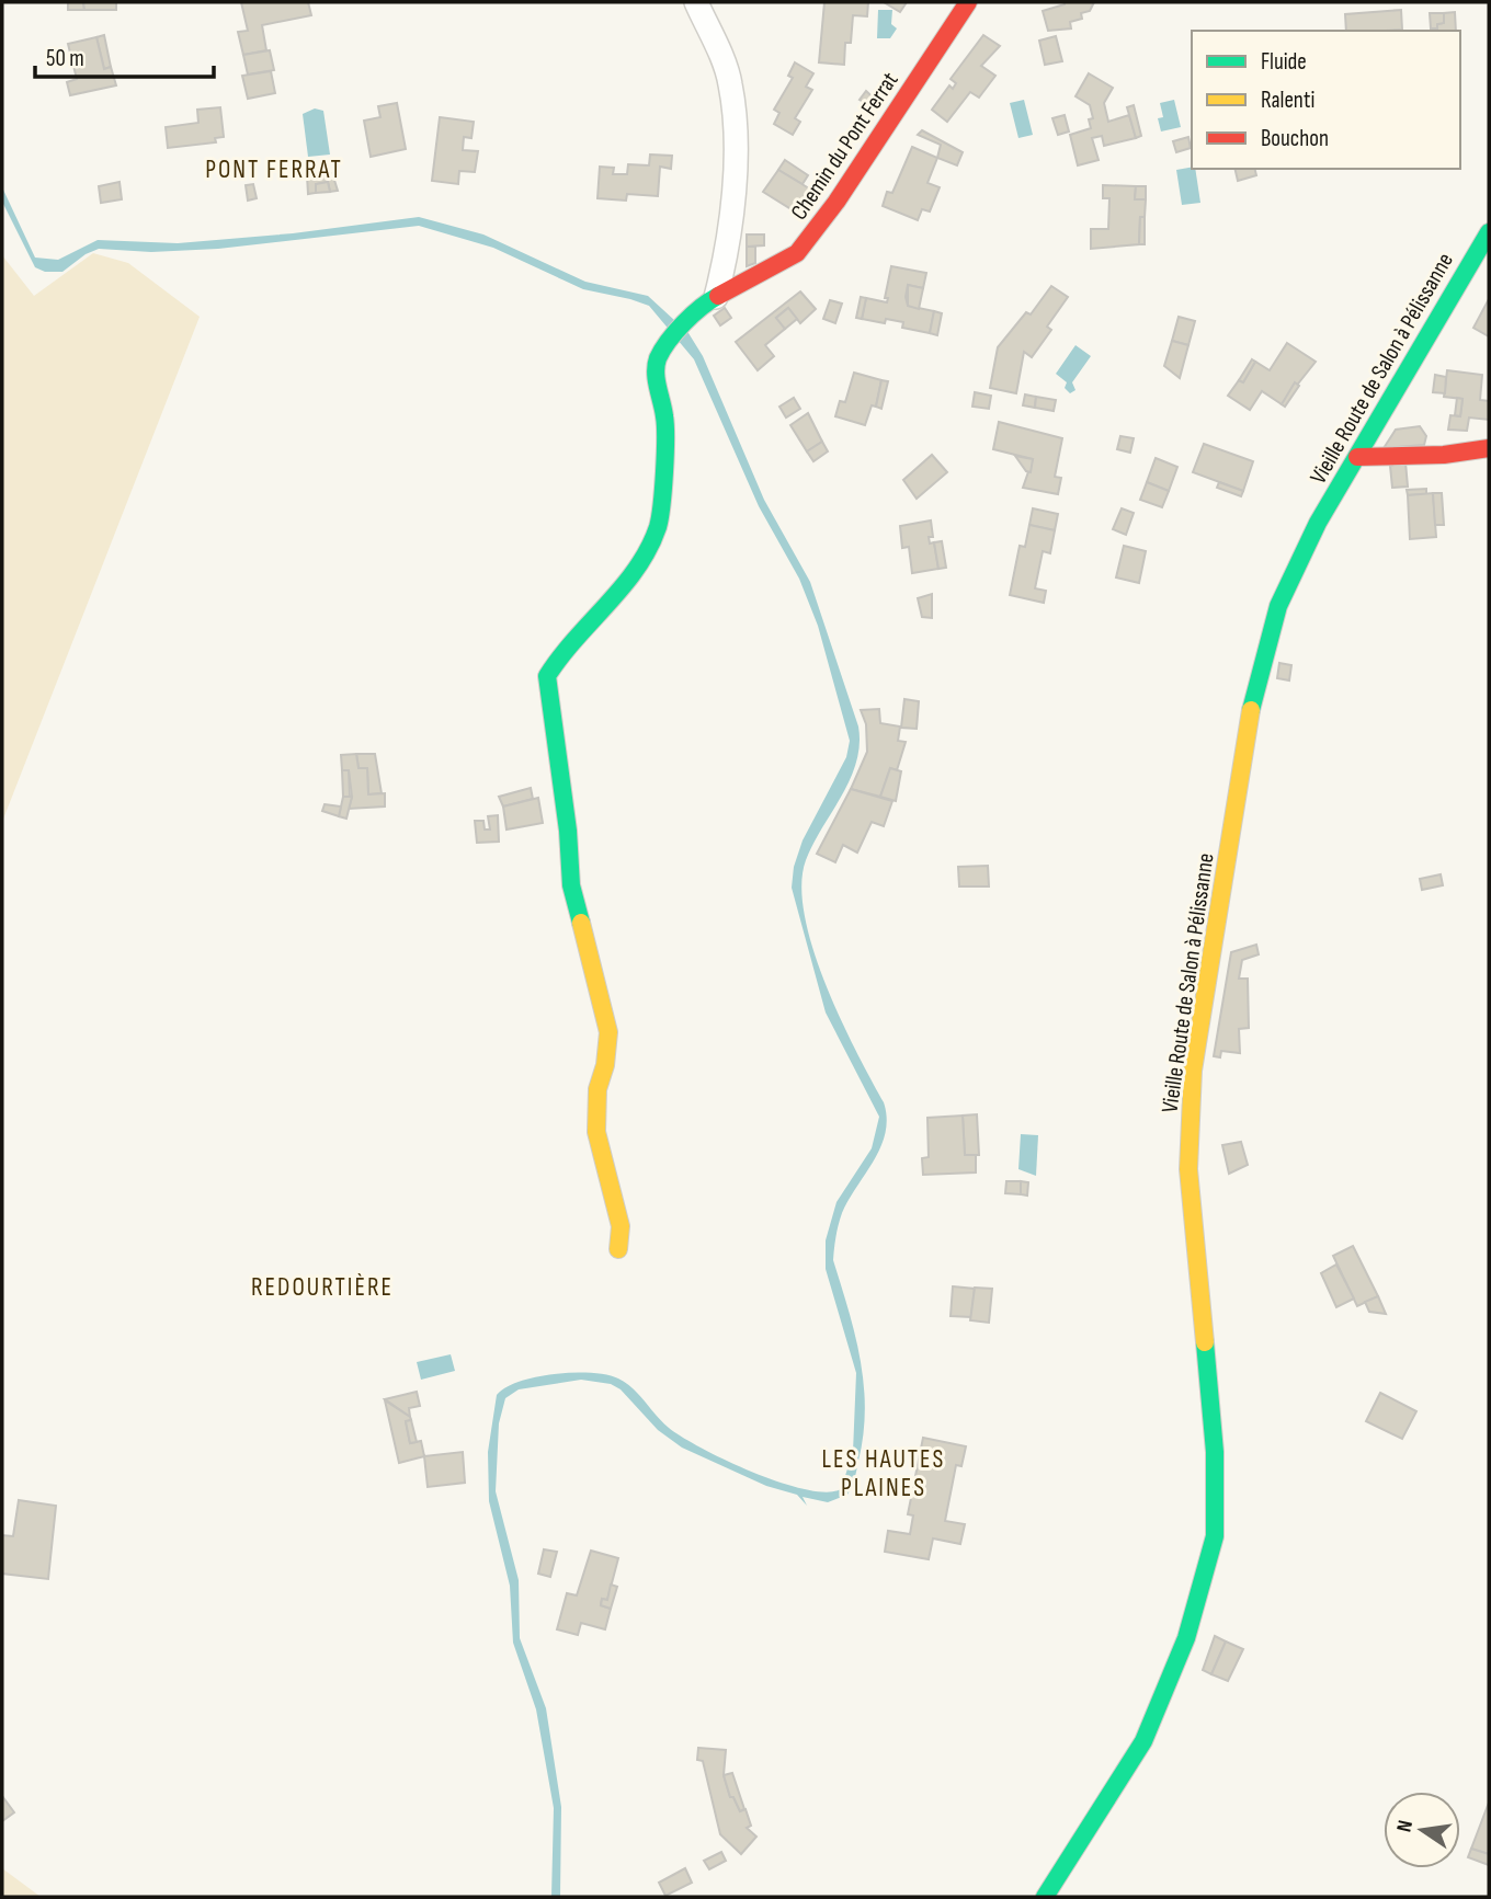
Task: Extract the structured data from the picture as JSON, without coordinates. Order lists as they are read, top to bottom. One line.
{"streets":{"street":["Chemin du Pont Ferrat","Vieille Route de Salon à Pélissanne"]},"districts":["PONT FERRAT","REDOURTIÈRE","LES HAUTES PLAINES"],"legend":["Fluide","Ralenti","Bouchon"],"scale_bar":"50 m","north":"left"}
